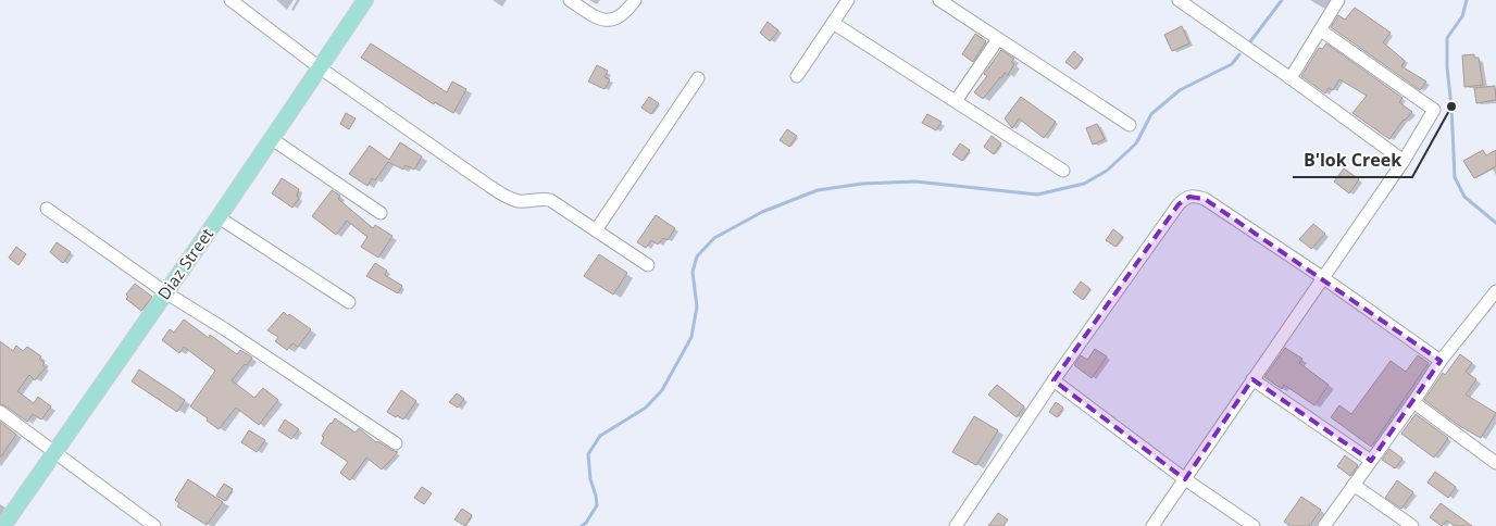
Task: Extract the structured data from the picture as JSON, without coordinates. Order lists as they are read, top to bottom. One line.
{"streets":{"main road":["Diaz Street"]},"places":["B'lok Creek"]}
